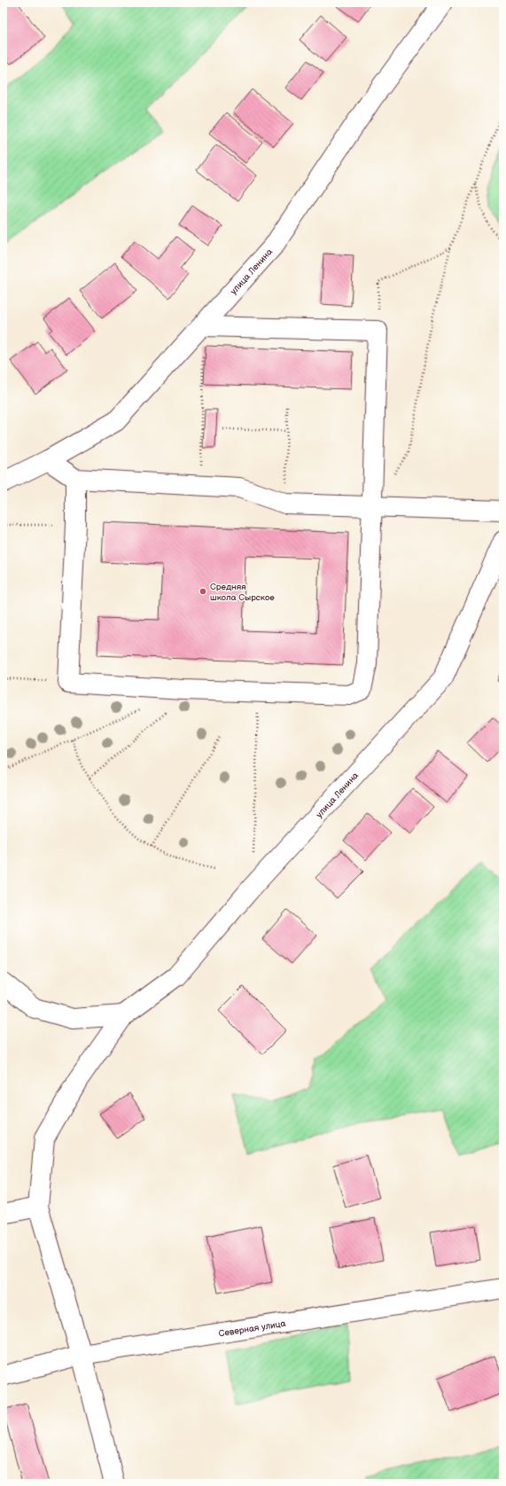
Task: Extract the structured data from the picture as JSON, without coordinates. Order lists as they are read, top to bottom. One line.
{"streets":{"street":["улица Ленина","Северная улица"]},"places":["Средняя школа Сырское"]}
